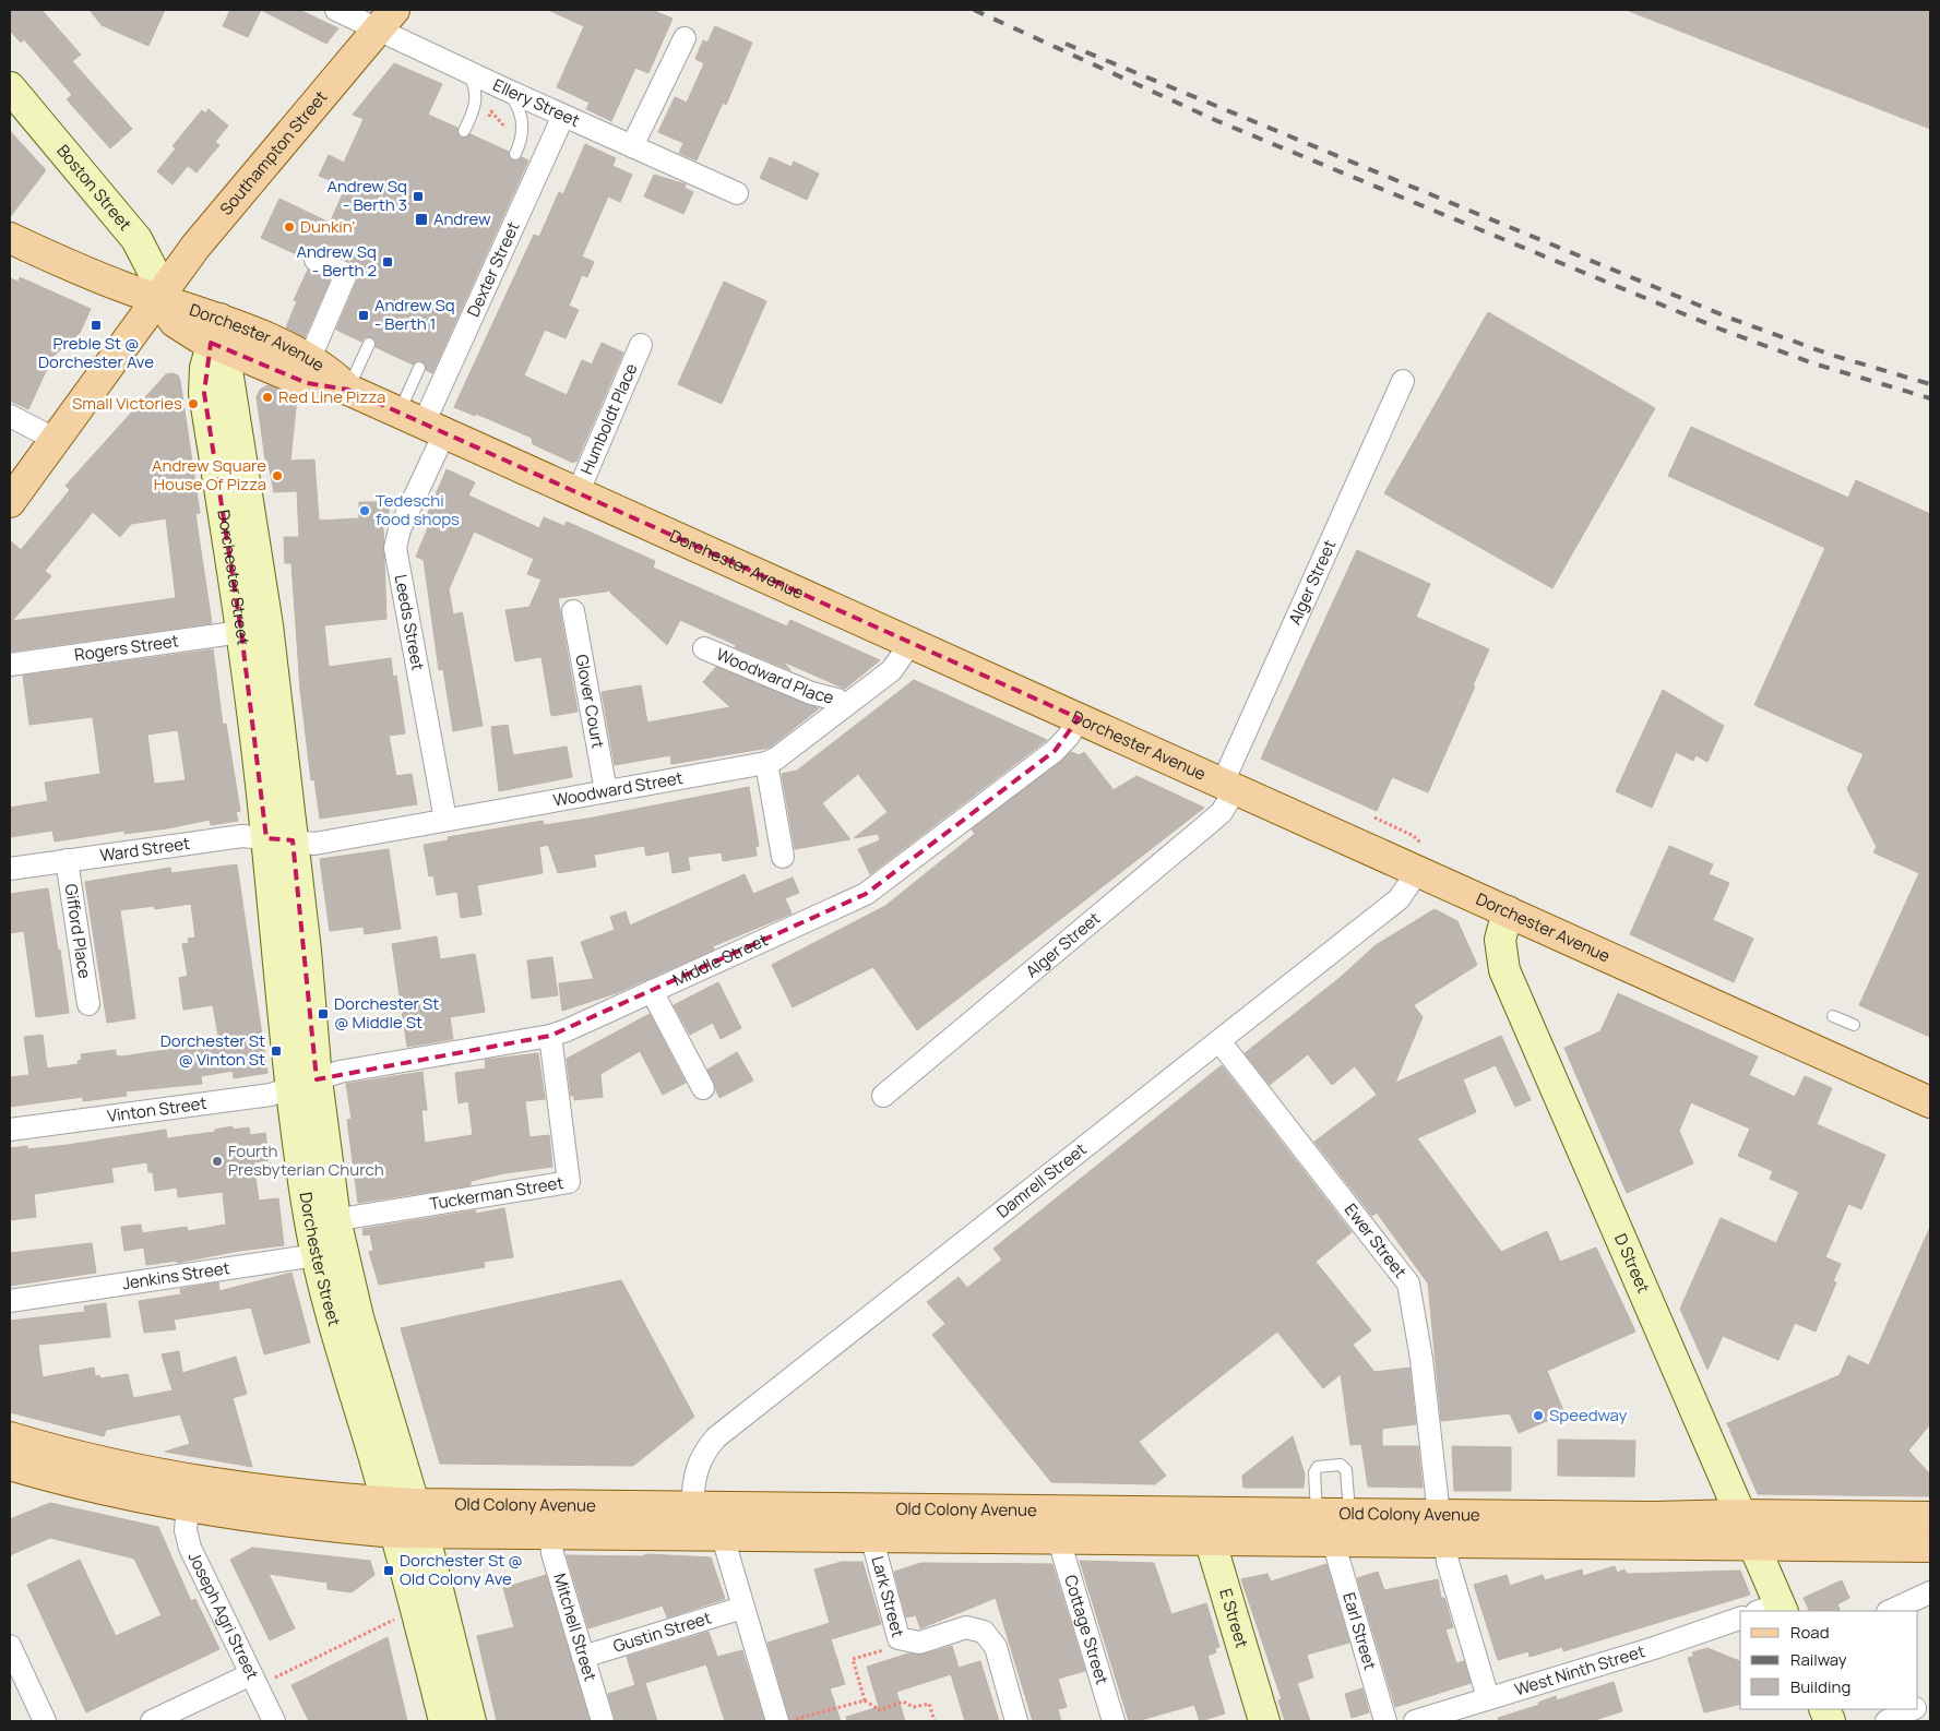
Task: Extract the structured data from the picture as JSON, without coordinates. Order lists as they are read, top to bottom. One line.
{"streets":{"main road":["Southampton Street","Boston Street","Dorchester Avenue","Dorchester Street","D Street","Old Colony Avenue","E Street"],"street":["Ellery Street","Dexter Street","Humboldt Place","Alger Street","Leeds Street","Rogers Street","Woodward Place","Glover Court","Woodward Street","Ward Street","Gifford Place","Middle Street","Vinton Street","Damrell Street","Tuckerman Street","Ewer Street","Jenkins Street","Lark Street","Joseph Agri Street","Mitchell Street","Cottage Street","Earl Street","Gustin Street","West Ninth Street"]},"crossings":[["Ellery Street","Southampton Street"],["Ellery Street","Dexter Street"],["Southampton Street","Boston Street"],["Southampton Street","Dorchester Avenue"],["Boston Street","Dorchester Avenue"],["Dexter Street","Dorchester Avenue"],["Dexter Street","Leeds Street"],["Dorchester Avenue","Humboldt Place"],["Dorchester Avenue","Dorchester Street"],["Dorchester Avenue","Alger Street"],["Dorchester Avenue","Leeds Street"],["Dorchester Avenue","Woodward Street"],["Dorchester Avenue","Middle Street"],["Dorchester Avenue","Damrell Street"],["Dorchester Avenue","D Street"],["Dorchester Street","Rogers Street"],["Dorchester Street","Woodward Street"],["Dorchester Street","Ward Street"],["Dorchester Street","Middle Street"],["Dorchester Street","Vinton Street"],["Dorchester Street","Tuckerman Street"],["Dorchester Street","Jenkins Street"],["Dorchester Street","Old Colony Avenue"],["Leeds Street","Woodward Street"],["Woodward Place","Woodward Street"],["Glover Court","Woodward Street"],["Woodward Street","Ward Street"],["Ward Street","Gifford Place"],["Middle Street","Vinton Street"],["Middle Street","Tuckerman Street"],["Damrell Street","Ewer Street"],["Damrell Street","Old Colony Avenue"],["Ewer Street","Old Colony Avenue"],["Ewer Street","West Ninth Street"],["D Street","Old Colony Avenue"],["Old Colony Avenue","Lark Street"],["Old Colony Avenue","Joseph Agri Street"],["Old Colony Avenue","E Street"],["Old Colony Avenue","Mitchell Street"],["Old Colony Avenue","Cottage Street"],["Old Colony Avenue","Earl Street"],["Mitchell Street","Gustin Street"]],"places":{"transit":["Andrew Sq - Berth 3","Andrew","Andrew Sq - Berth 2","Andrew Sq - Berth 1","Preble St @ Dorchester Ave","Dorchester St @ Middle St","Dorchester St @ Vinton St","Dorchester St @ Old Colony Ave"],"other":["Dunkin'","Red Line Pizza","Small Victories","Andrew Square House Of Pizza","Tedeschi food shops","Fourth Presbyterian Church","Speedway"]},"legend":["Road","Railway","Building"]}
